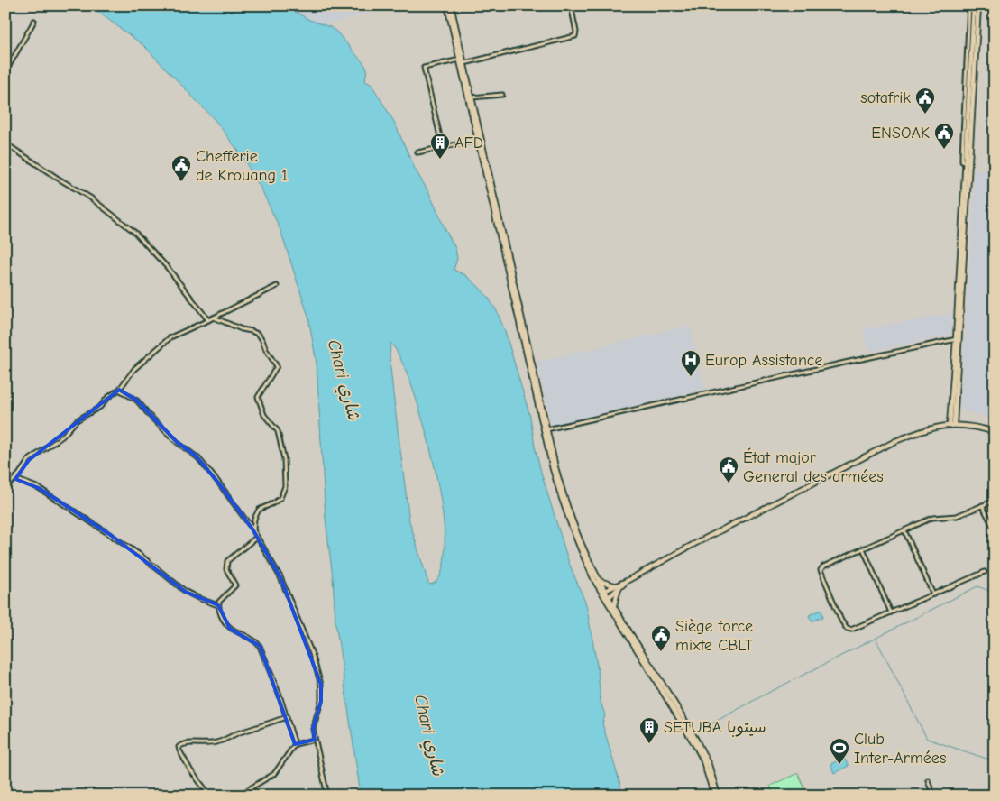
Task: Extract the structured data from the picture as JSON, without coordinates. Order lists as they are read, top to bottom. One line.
{"water":["Chari شاري"],"places":{"public building":["sotafrik","ENSOAK","Chefferie de Krouang 1","État major General des armées","Siège force mixte CBLT"],"building":["AFD","SETUBA سيتوبا"],"hospital":["Europ Assistance"],"sports":["Club Inter-Armées"]}}
